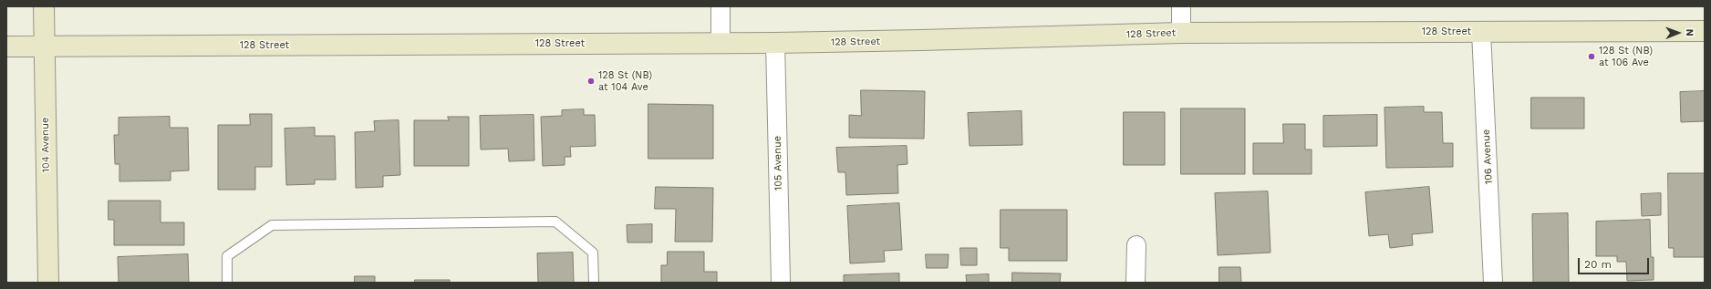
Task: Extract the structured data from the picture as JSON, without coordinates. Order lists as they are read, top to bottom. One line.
{"streets":{"main road":["128 Street","104 Avenue"],"street":["106 Avenue","105 Avenue"]},"crossings":[["128 Street","104 Avenue"],["128 Street","106 Avenue"],["128 Street","105 Avenue"]],"places":["128 St (NB) at 106 Ave","128 St (NB) at 104 Ave"],"scale_bar":"20 m","north":"right"}
